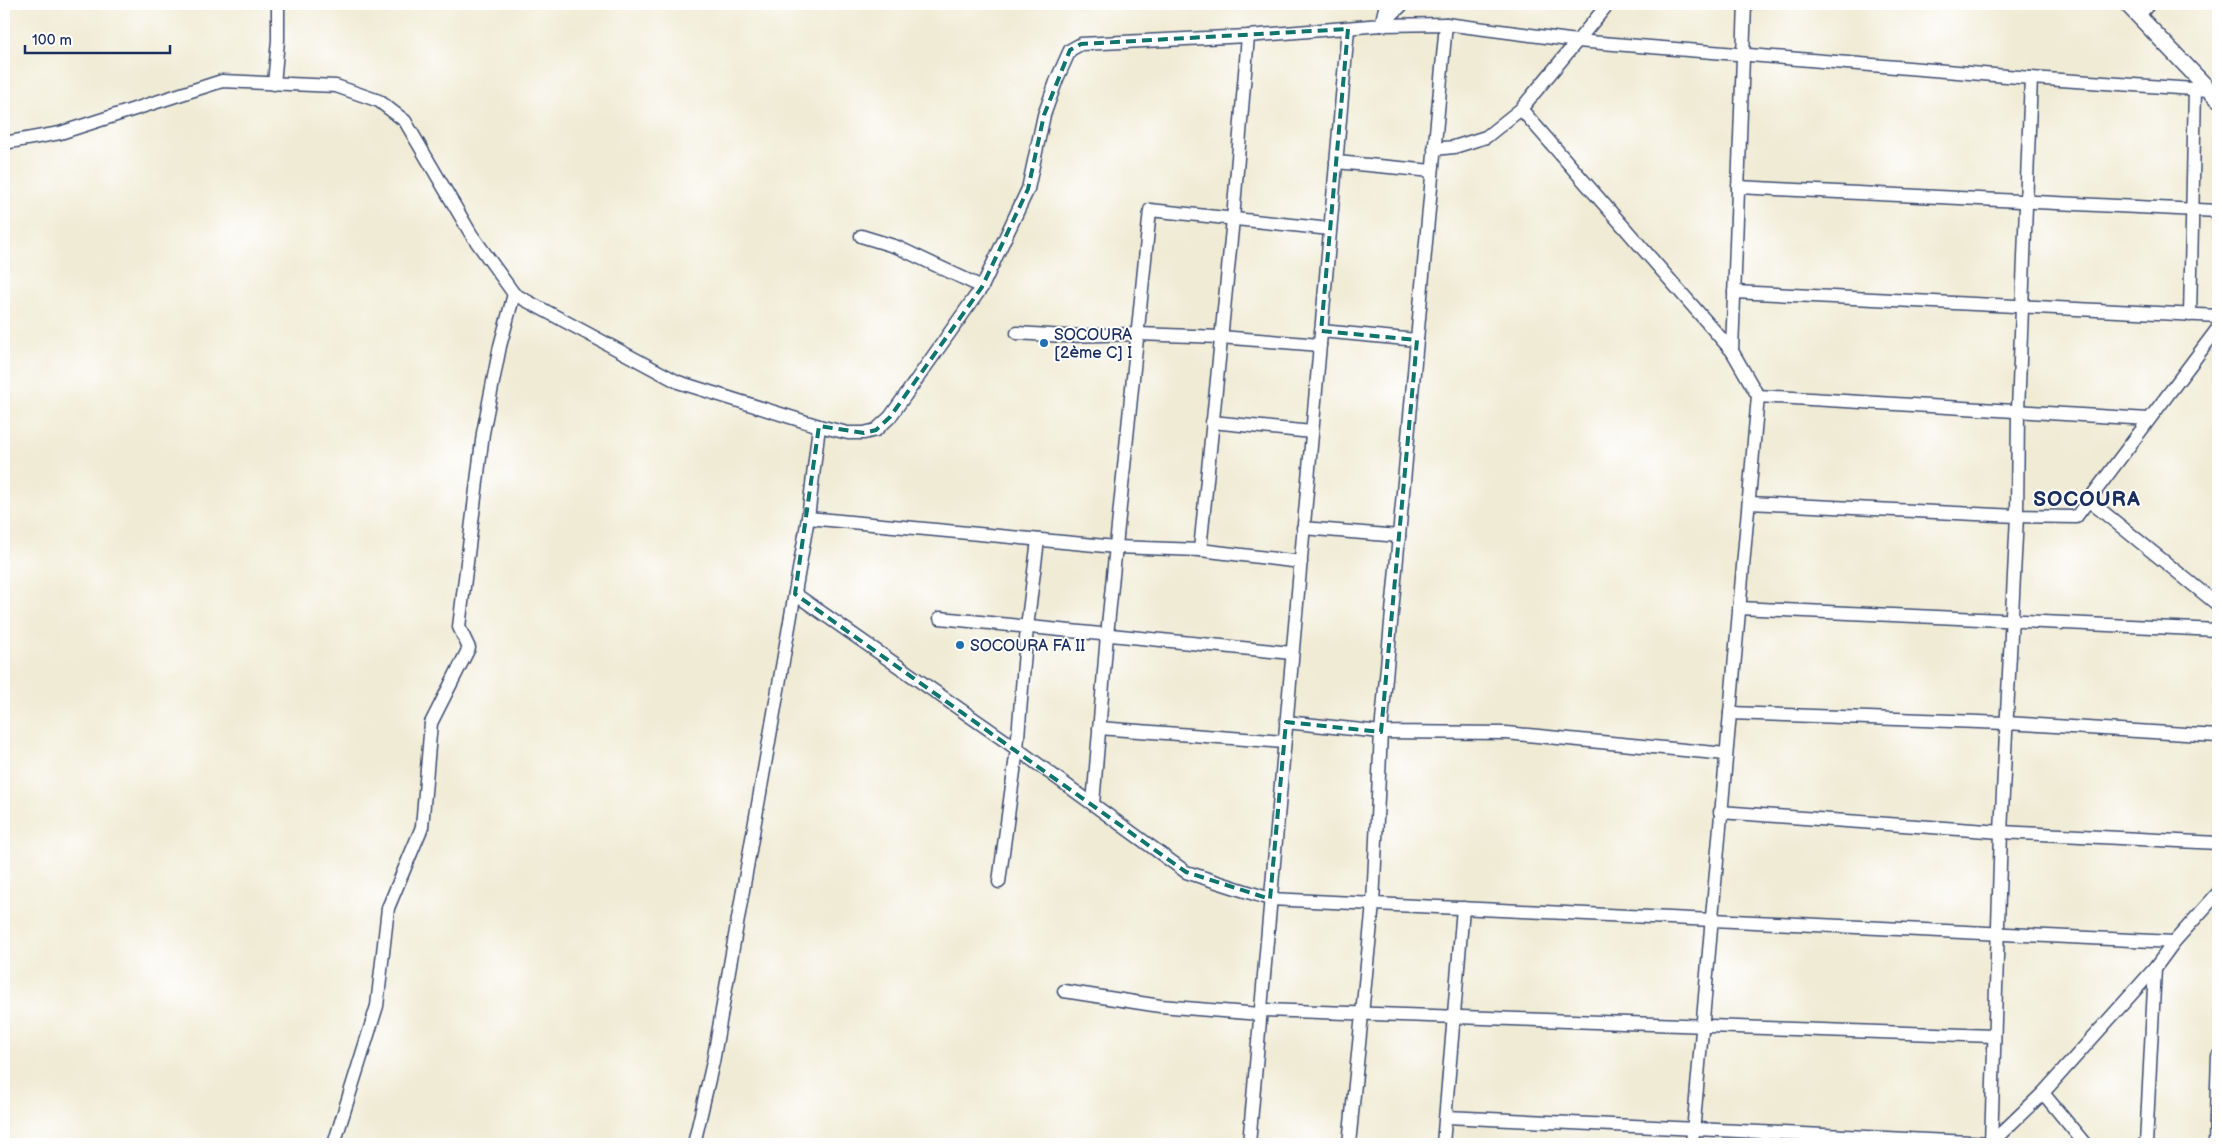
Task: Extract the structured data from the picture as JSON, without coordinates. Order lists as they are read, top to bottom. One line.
{"districts":["SOCOURA"],"places":["SOCOURA [2ème C] I","SOCOURA FA II"],"scale_bar":"100 m"}
